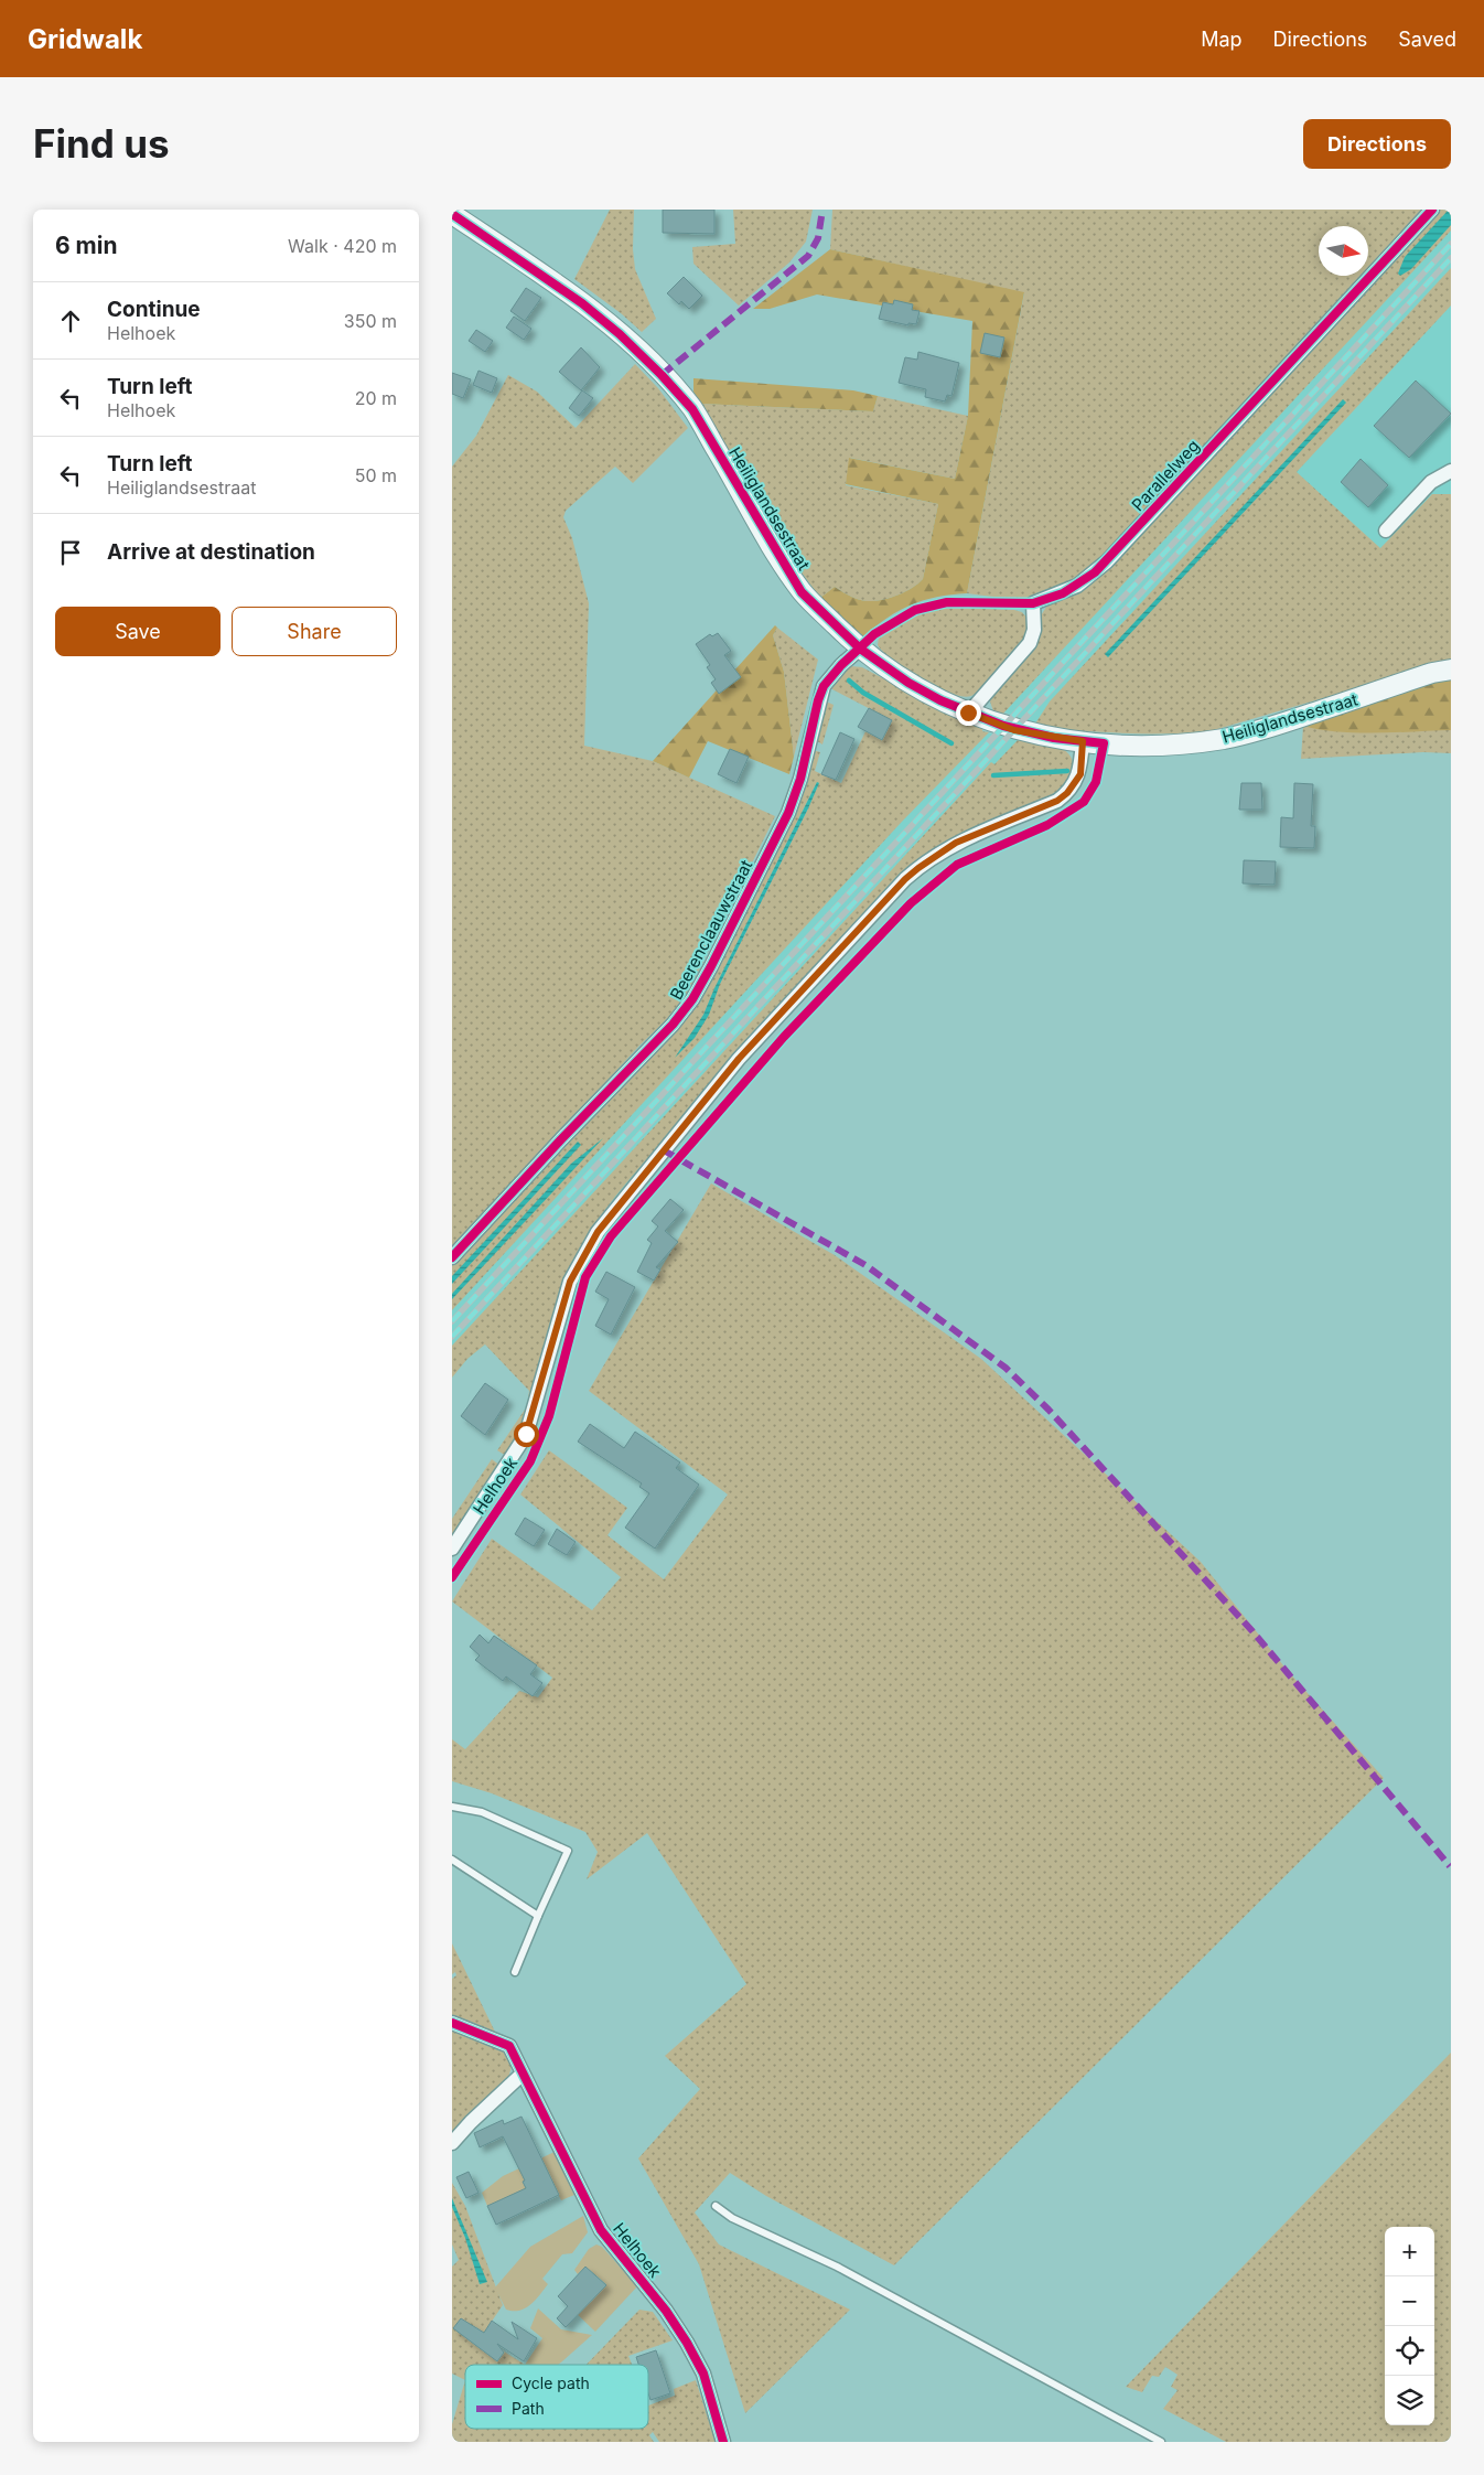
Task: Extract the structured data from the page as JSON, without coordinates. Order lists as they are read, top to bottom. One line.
{"streets":{"street":["Parallelweg","Heiliglandsestraat","Beerenclaauwstraat","Helhoek"]},"crossings":[["Parallelweg","Heiliglandsestraat"],["Heiliglandsestraat","Beerenclaauwstraat"],["Heiliglandsestraat","Helhoek"]],"legend":["Cycle path","Path"],"north":"right","page":{"header":"Gridwalk","nav":["Map","Directions","Saved"],"buttons":["Directions",["Save","Share"]],"title":"Find us","heading":["6 min","Walk · 420 m"],"list":[["Continue","Helhoek","350 m"],["Turn left","Helhoek","20 m"],["Turn left","Heiliglandsestraat","50 m"],"Arrive at destination"],"map_buttons":["+","−"]}}
